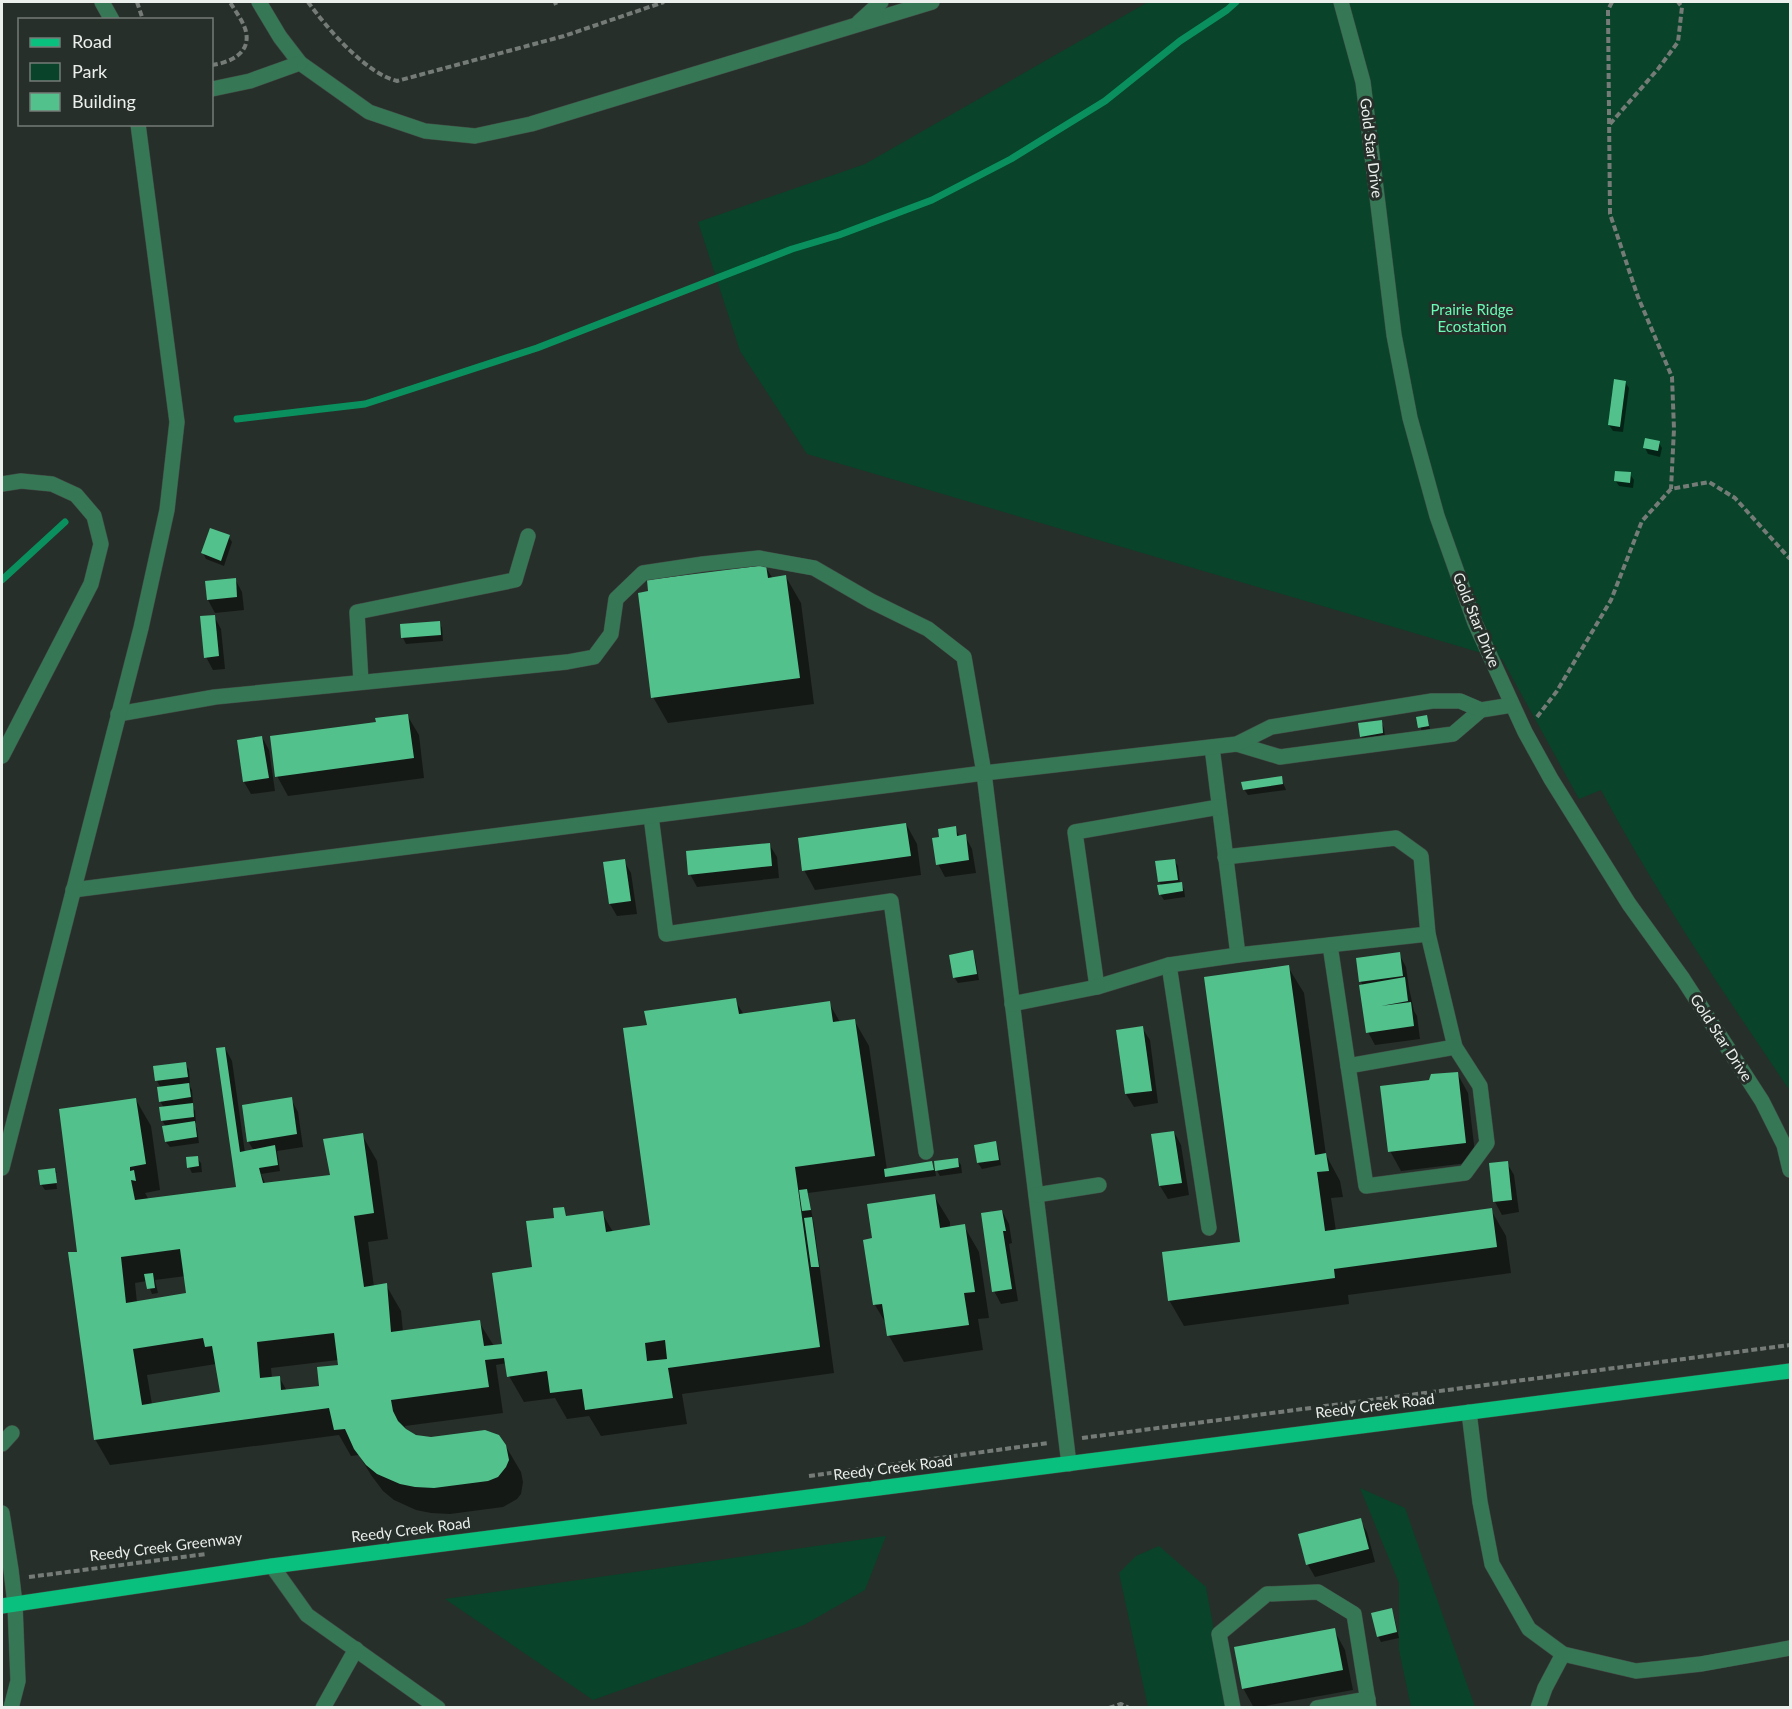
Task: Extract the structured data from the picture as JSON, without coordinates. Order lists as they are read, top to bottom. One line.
{"streets":{"main road":["Reedy Creek Road"],"street":["Gold Star Drive"],"path":["Reedy Creek Greenway"]},"parks":["Prairie Ridge Ecostation"],"legend":["Road","Park","Building"]}
